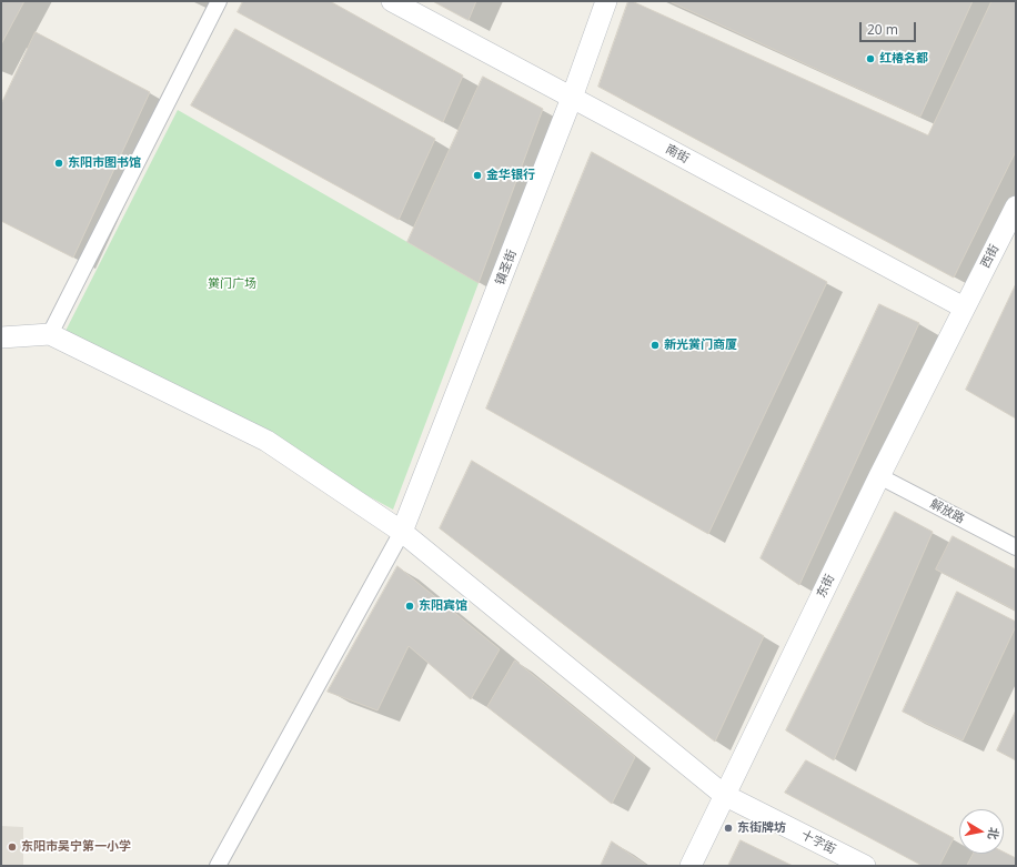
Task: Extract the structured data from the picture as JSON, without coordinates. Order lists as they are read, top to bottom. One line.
{"streets":{"street":["南街","西街","镇圣街","解放路","东街","十字街"]},"crossings":[["南街","西街"],["南街","镇圣街"],["南街","东街"],["西街","东街"],["镇圣街","十字街"],["解放路","东街"],["东街","十字街"]],"parks":["黉门广场"],"places":["红椿名都","东阳市图书馆","金华银行","新光黉门商厦","东阳宾馆","东街牌坊","东阳市吴宁第一小学"],"scale_bar":"20 m","north":"right"}
